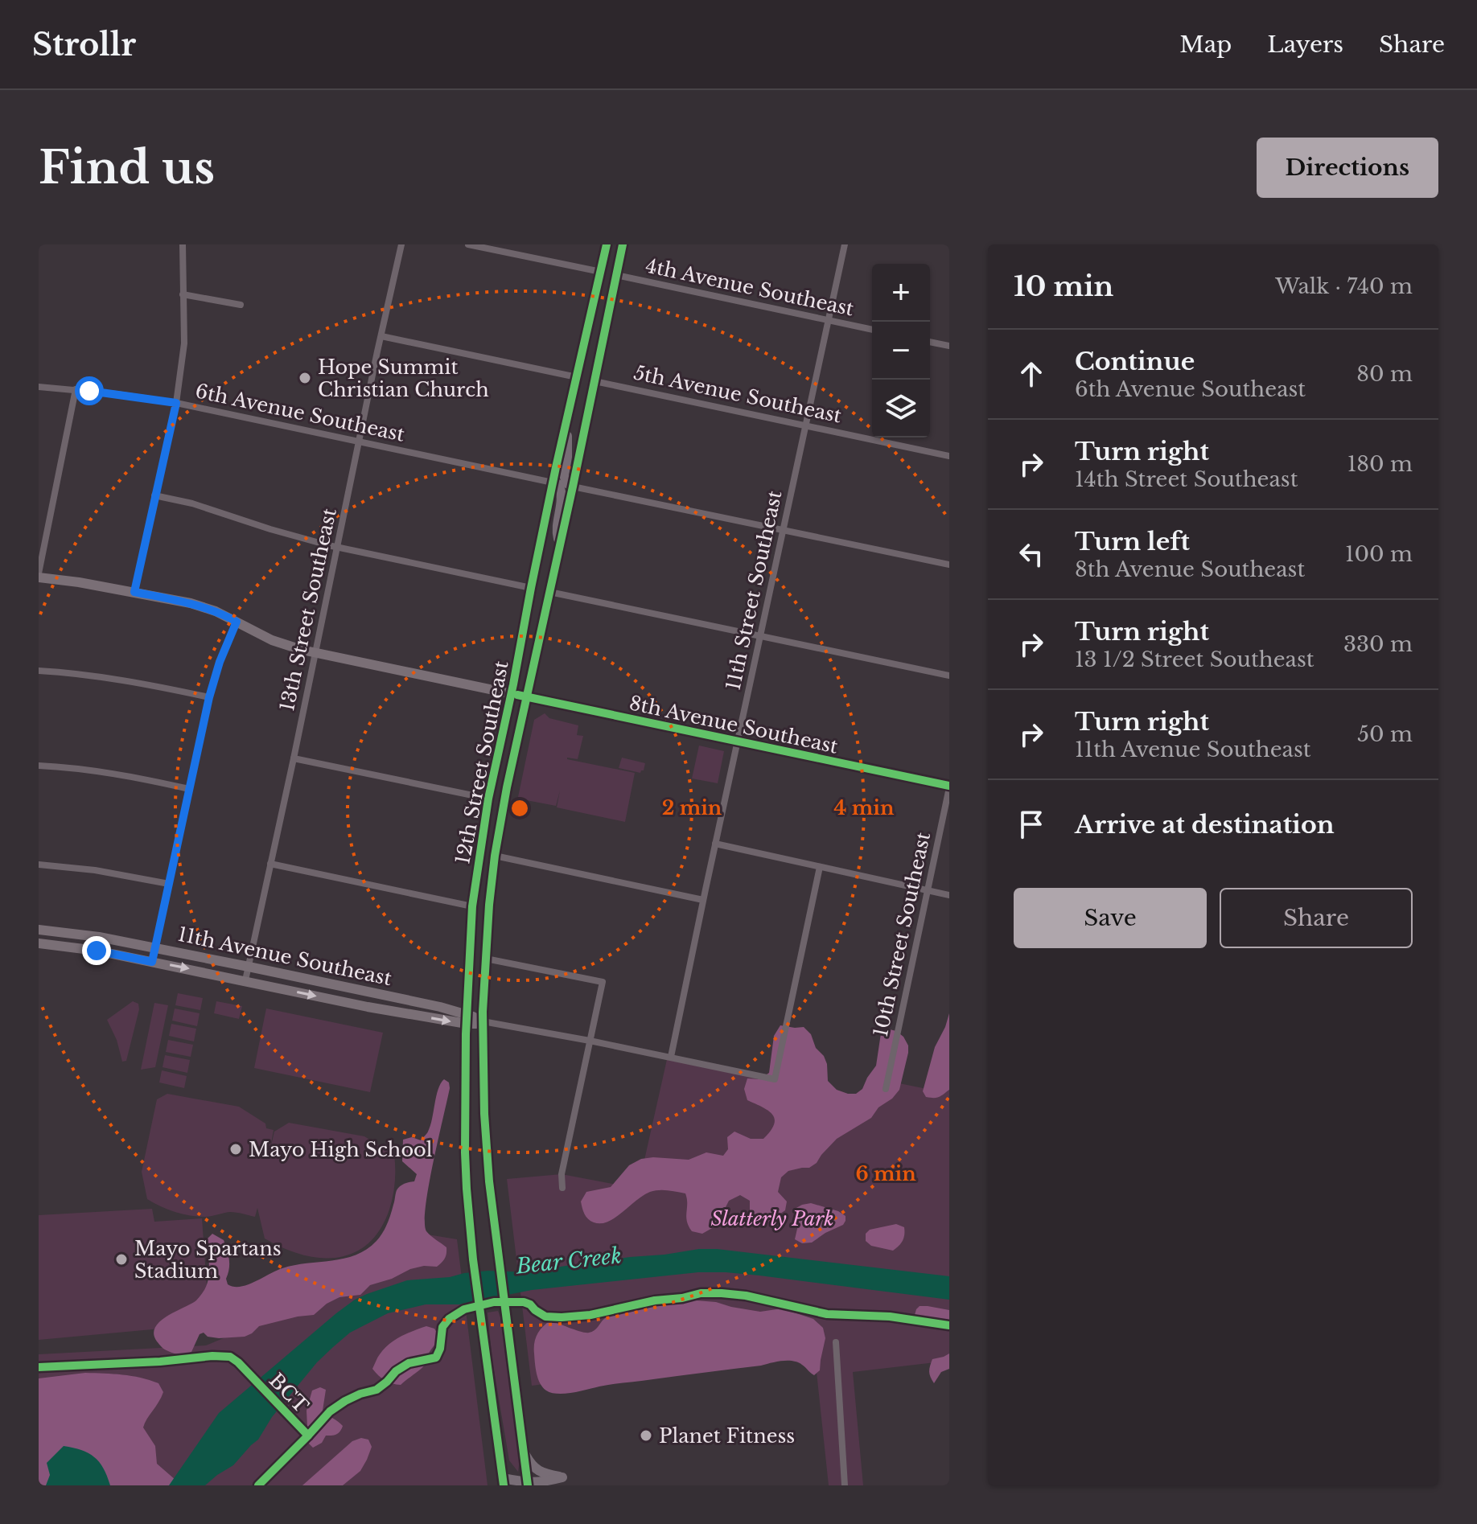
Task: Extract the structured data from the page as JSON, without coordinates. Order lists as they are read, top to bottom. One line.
{"streets":{"main road":["12th Street Southeast"],"street":["4th Avenue Southeast","5th Avenue Southeast","6th Avenue Southeast","11th Street Southeast","13th Street Southeast","8th Avenue Southeast","10th Street Southeast","11th Avenue Southeast"],"cycle path":["BCT"]},"crossings":[["4th Avenue Southeast","11th Street Southeast"],["4th Avenue Southeast","12th Street Southeast"],["5th Avenue Southeast","11th Street Southeast"],["5th Avenue Southeast","12th Street Southeast"],["6th Avenue Southeast","13th Street Southeast"],["6th Avenue Southeast","12th Street Southeast"],["11th Street Southeast","8th Avenue Southeast"],["11th Street Southeast","11th Avenue Southeast"],["13th Street Southeast","8th Avenue Southeast"],["13th Street Southeast","11th Avenue Southeast"],["8th Avenue Southeast","12th Street Southeast"],["8th Avenue Southeast","10th Street Southeast"],["12th Street Southeast","11th Avenue Southeast"]],"water":["Bear Creek"],"parks":["Slatterly Park"],"places":["Hope Summit Christian Church","Mayo High School","Mayo Spartans Stadium","Planet Fitness"],"page":{"header":"Strollr","nav":["Map","Layers","Share"],"buttons":["Directions",["Save","Share"]],"title":"Find us","heading":["10 min","Walk · 740 m"],"map_buttons":["+","−"],"list":[["Continue","6th Avenue Southeast","80 m"],["Turn right","14th Street Southeast","180 m"],["Turn left","8th Avenue Southeast","100 m"],["Turn right","13 1/2 Street Southeast","330 m"],["Turn right","11th Avenue Southeast","50 m"],"Arrive at destination"]},"rings":["2 min","4 min","6 min"]}
